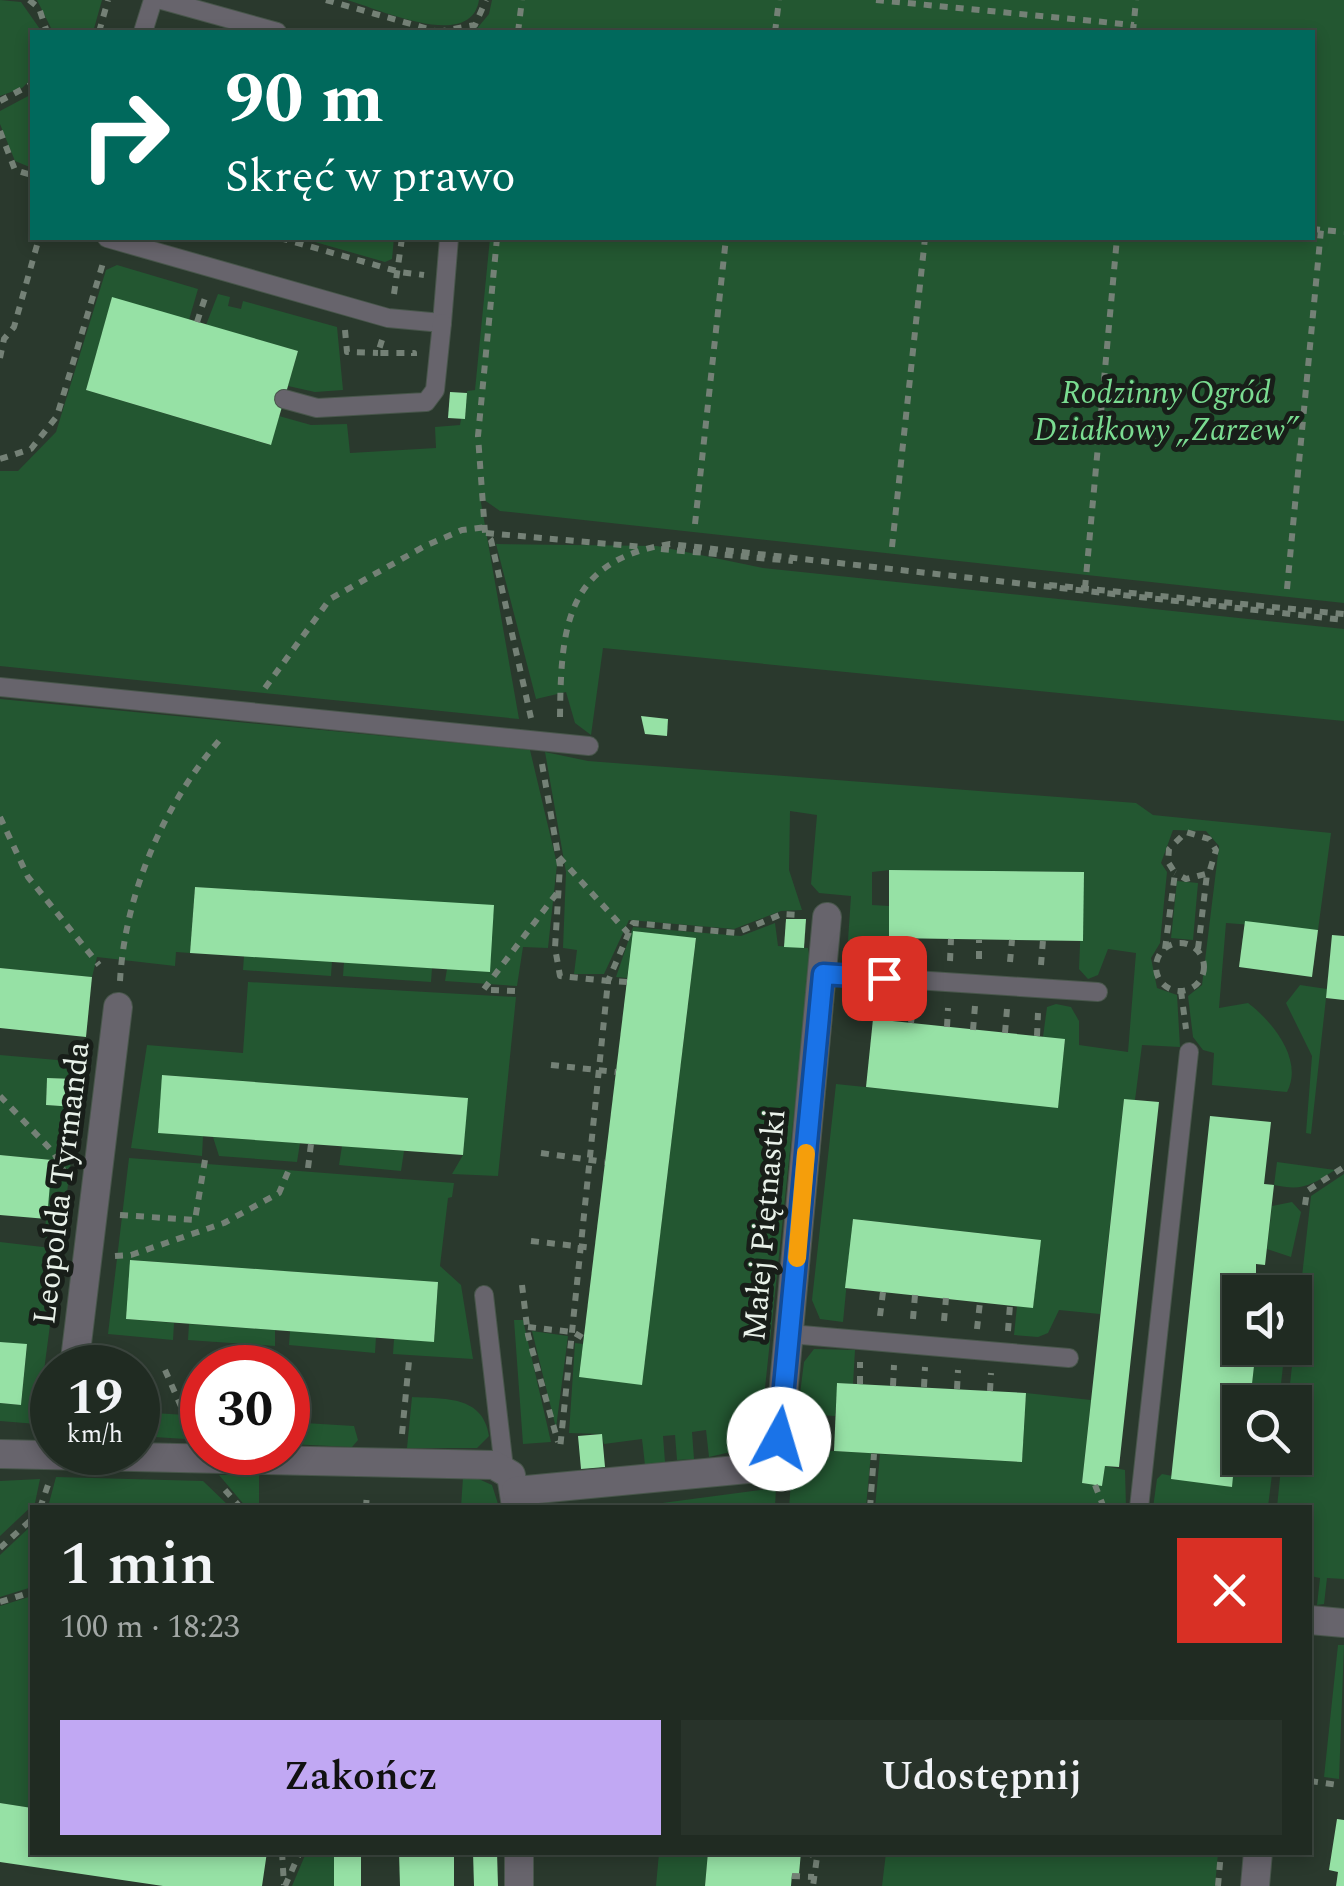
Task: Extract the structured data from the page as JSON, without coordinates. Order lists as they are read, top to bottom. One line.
{"streets":{"street":["Leopolda Tyrmanda","Małej Piętnastki"]},"parks":["Rodzinny Ogród Działkowy „Zarzew”"],"page":{"turn":["90 m","Skręć w prawo"],"speed":"19 km/h","limit":"30","heading":["1 min","100 m · 18:23"],"buttons":["Zakończ","Udostępnij"]}}
